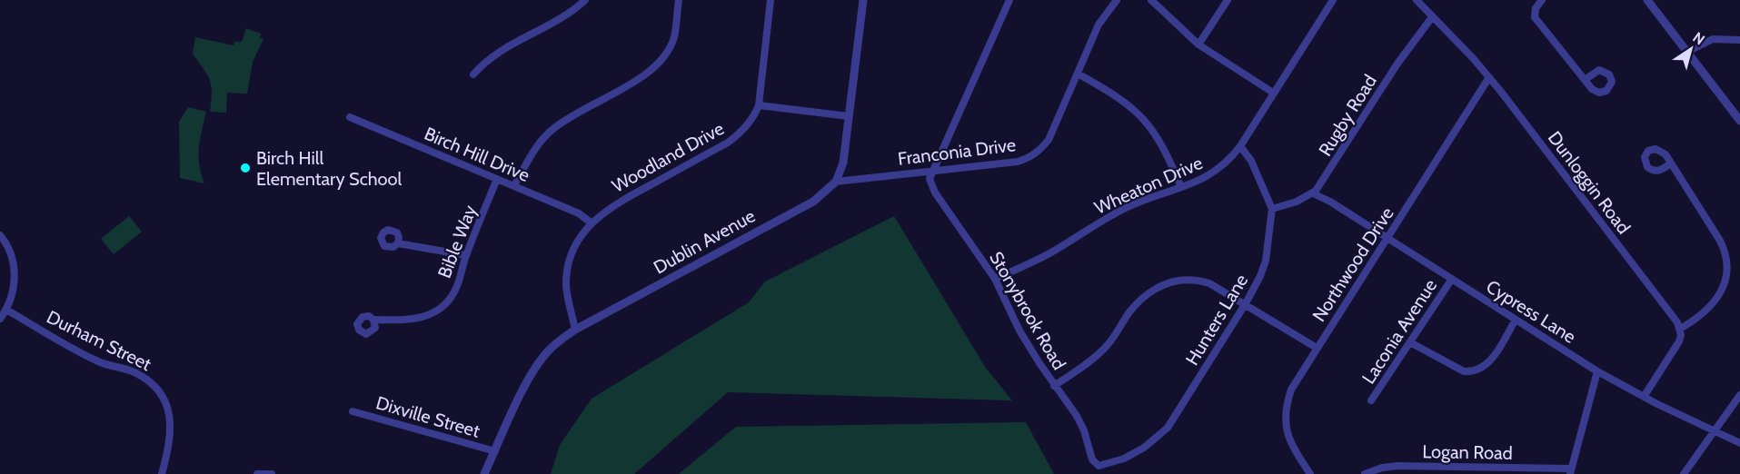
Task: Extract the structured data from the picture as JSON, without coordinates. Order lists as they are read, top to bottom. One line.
{"streets":{"street":["Rugby Road","Franconia Drive","Birch Hill Drive","Woodland Drive","Dunloggin Road","Wheaton Drive","Bible Way","Dublin Avenue","Northwood Drive","Stonybrook Road","Cypress Lane","Hunters Lane","Laconia Avenue","Durham Street","Dixville Street","Logan Road"]},"crossings":[["Rugby Road","Dunloggin Road"],["Rugby Road","Cypress Lane"],["Franconia Drive","Dublin Avenue"],["Franconia Drive","Stonybrook Road"],["Birch Hill Drive","Woodland Drive"],["Birch Hill Drive","Bible Way"],["Woodland Drive","Dublin Avenue"],["Dunloggin Road","Northwood Drive"],["Wheaton Drive","Stonybrook Road"],["Dublin Avenue","Dixville Street"],["Northwood Drive","Cypress Lane"],["Stonybrook Road","Hunters Lane"],["Cypress Lane","Laconia Avenue"]],"places":["Birch Hill Elementary School"],"north":"top right"}
